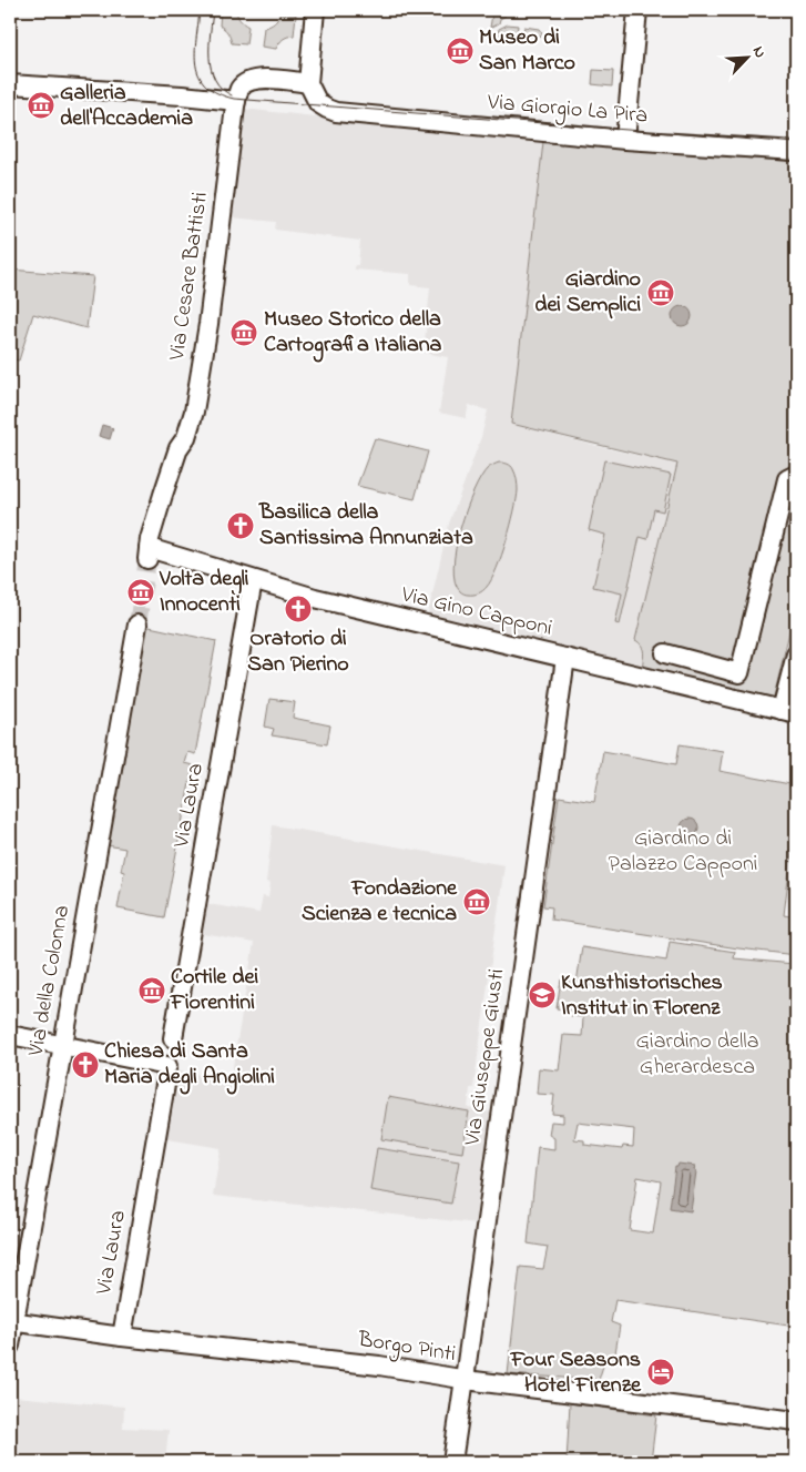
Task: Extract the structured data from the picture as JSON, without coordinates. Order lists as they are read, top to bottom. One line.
{"streets":{"street":["Via Giorgio La Pira","Via Cesare Battisti","Via Gino Capponi","Via Laura","Via della Colonna","Via Giuseppe Giusti","Borgo Pinti"]},"crossings":[["Via Cesare Battisti","Via Gino Capponi"],["Via Gino Capponi","Via Laura"],["Via Gino Capponi","Via Giuseppe Giusti"],["Via Laura","Borgo Pinti"],["Via della Colonna","Borgo Pinti"],["Via Giuseppe Giusti","Borgo Pinti"]],"parks":["Giardino di Palazzo Capponi","Giardino della Gherardesca"],"places":{"museum":["Museo di San Marco","Galleria dell'Accademia","Giardino dei Semplici","Museo Storico della Cartografia Italiana","Volta degli Innocenti","Fondazione Scienza e tecnica","Cortile dei Fiorentini"],"church":["Basilica della Santissima Annunziata","Oratorio di San Pierino","Chiesa di Santa Maria degli Angiolini"],"school or university":["Kunsthistorisches Institut in Florenz"],"hotel":["Four Seasons Hotel Firenze"]},"north":"top right"}
